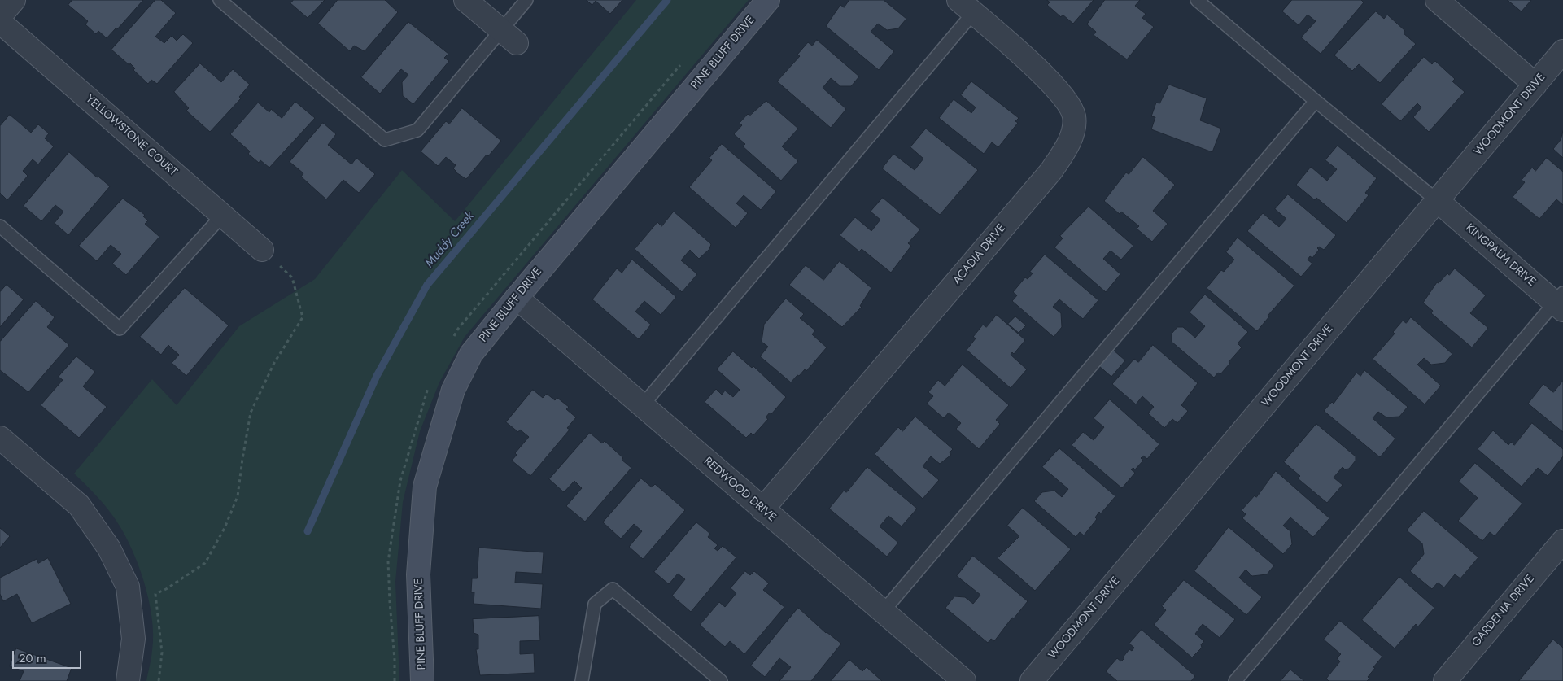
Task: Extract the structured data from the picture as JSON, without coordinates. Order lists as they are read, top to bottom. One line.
{"streets":{"street":["PINE BLUFF DRIVE","WOODMONT DRIVE","YELLOWSTONE COURT","ACADIA DRIVE","KINGPALM DRIVE","REDWOOD DRIVE","GARDENIA DRIVE"]},"crossings":[["PINE BLUFF DRIVE","REDWOOD DRIVE"],["WOODMONT DRIVE","KINGPALM DRIVE"],["ACADIA DRIVE","REDWOOD DRIVE"]],"water":["Muddy Creek"],"scale_bar":"20 m"}
